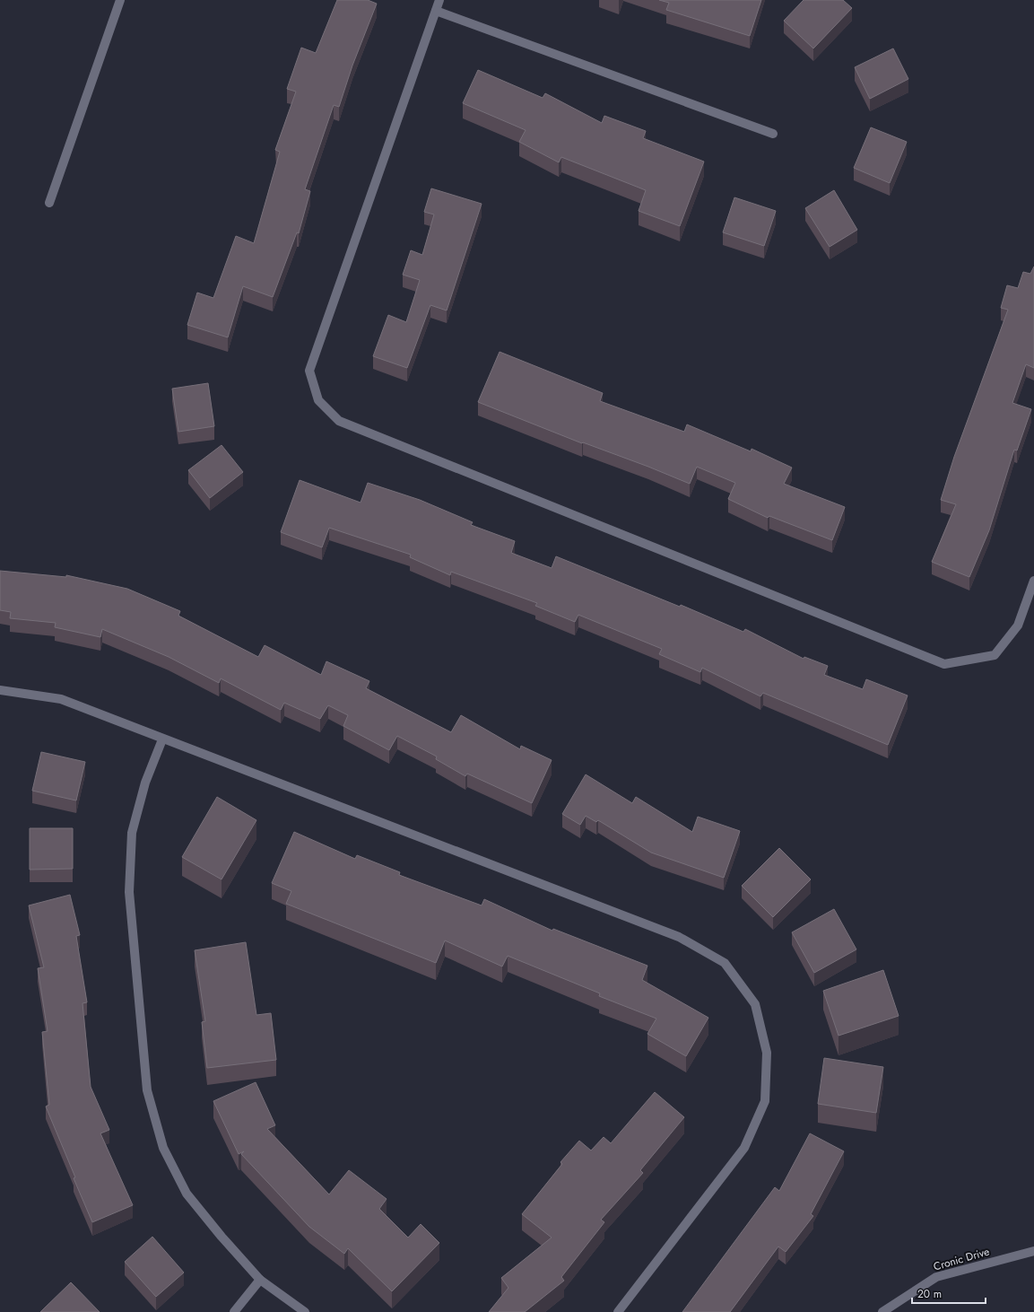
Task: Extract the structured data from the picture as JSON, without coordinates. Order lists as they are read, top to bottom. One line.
{"streets":{"street":["Cronic Drive"]},"scale_bar":"20 m"}
